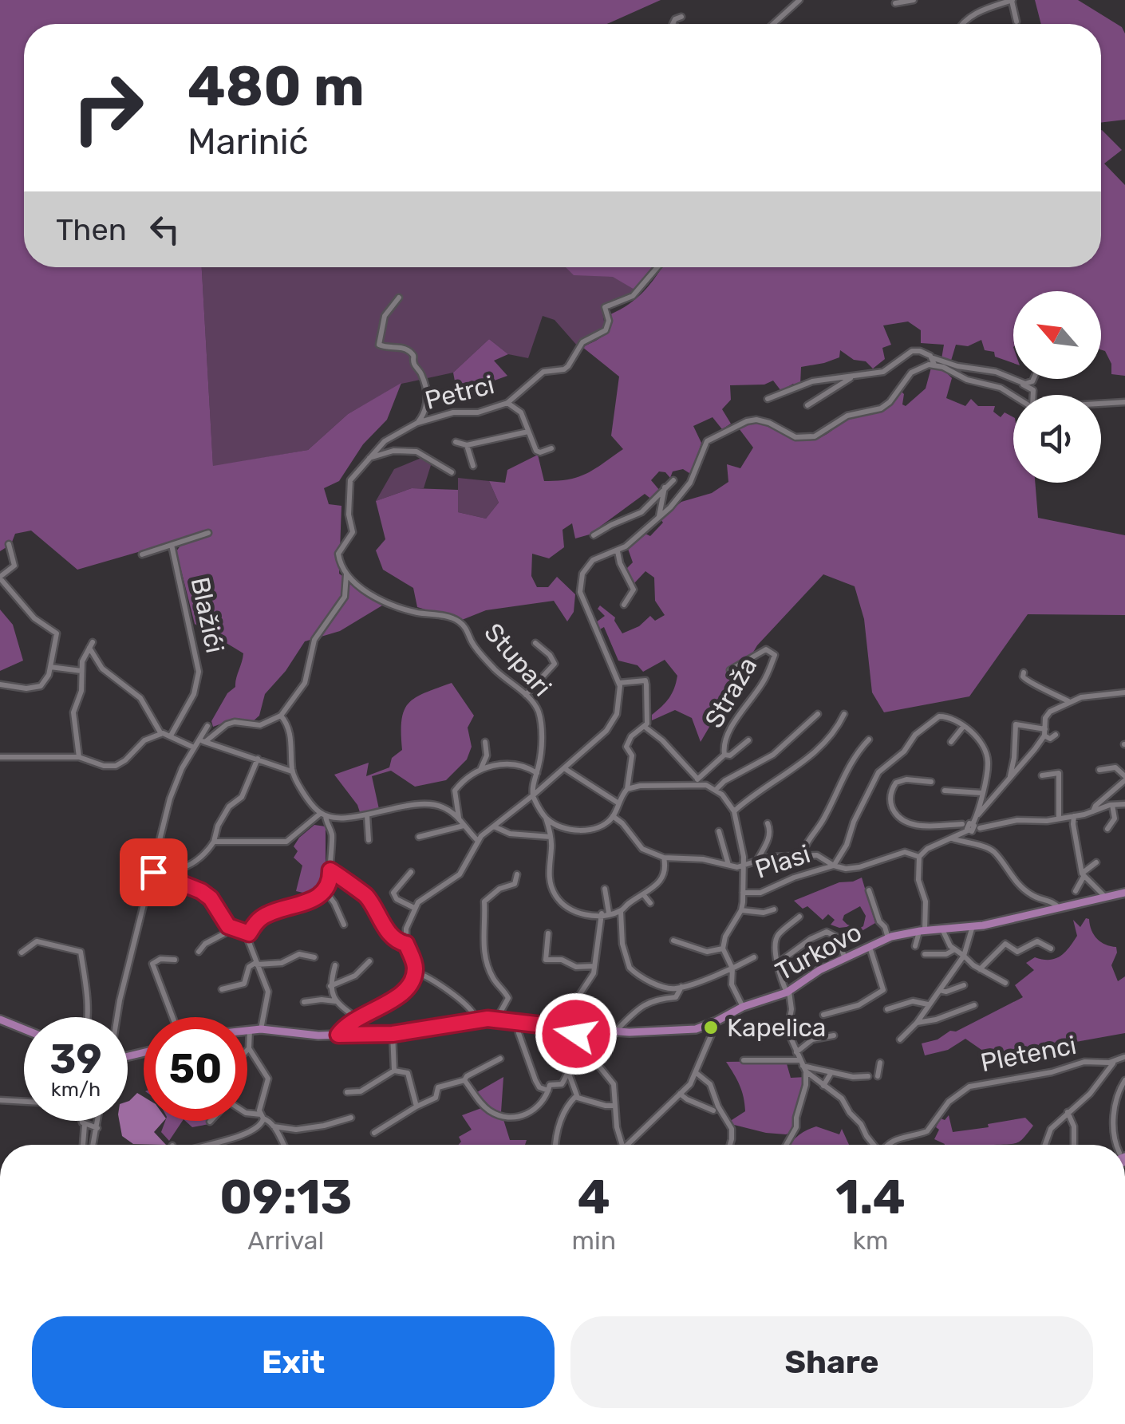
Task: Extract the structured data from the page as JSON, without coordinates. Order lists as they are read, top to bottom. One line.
{"streets":{"main road":["Turkovo"],"street":["Petrci","Blažići","Stupari","Straža","Plasi","Pletenci"]},"crossings":[["Petrci","Stupari"]],"places":["Kapelica"],"north":"top left","page":{"turn":["480 m","Marinić"],"then":"Then","speed":"39 km/h","limit":"50","eta":["09:13","Arrival","4","min","1.4","km"],"buttons":["Exit","Share"]}}
